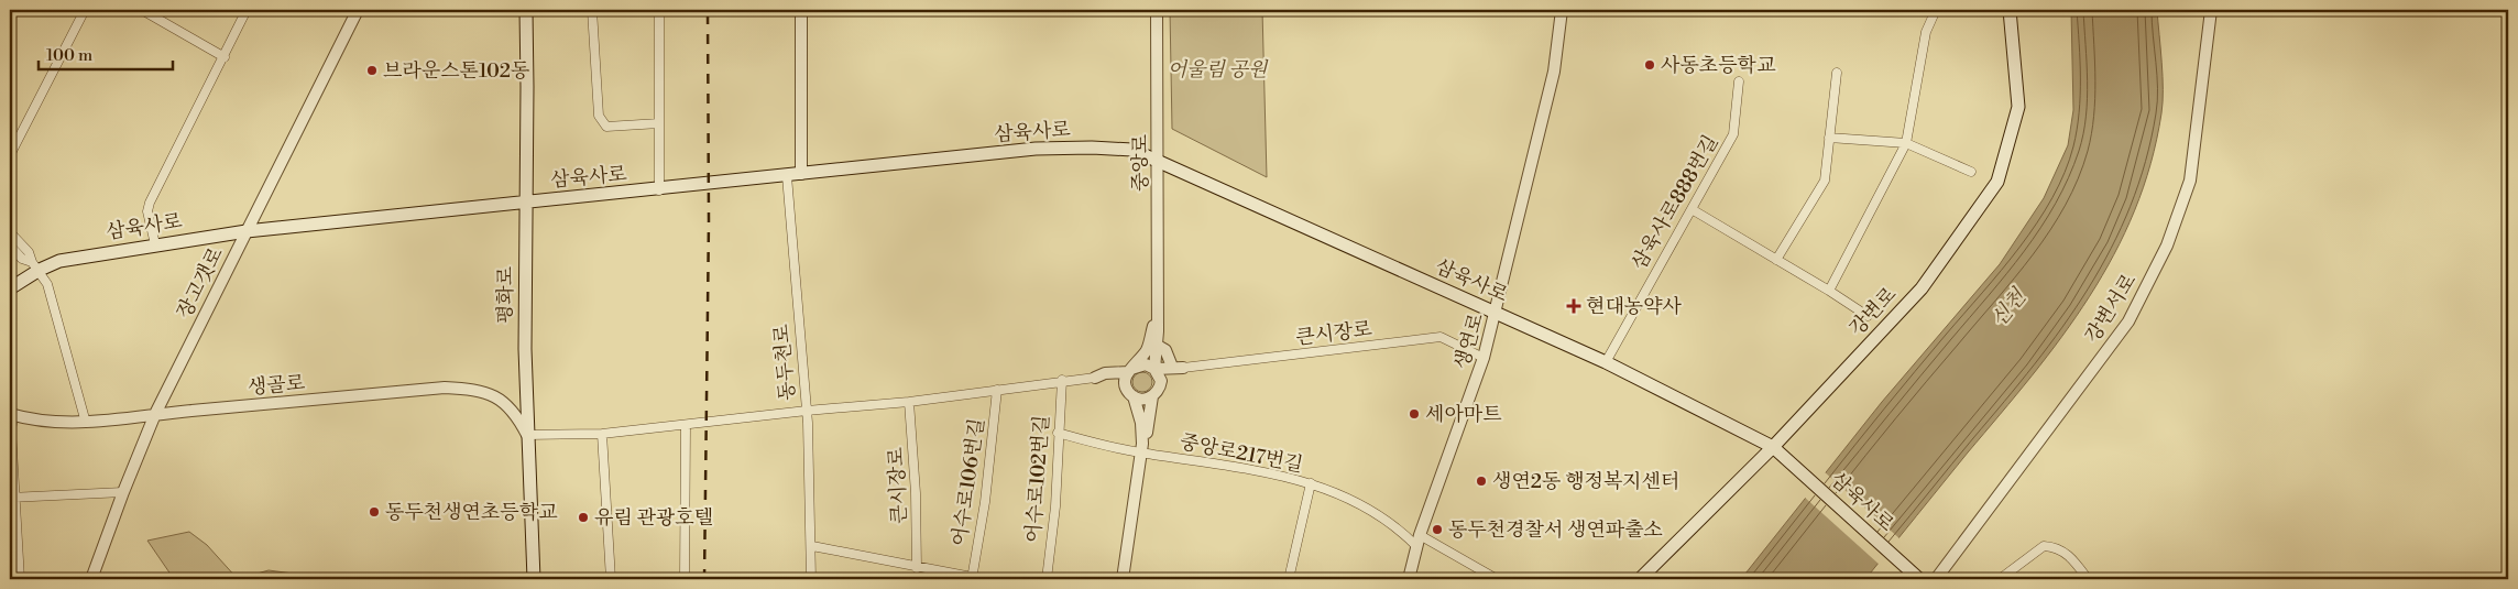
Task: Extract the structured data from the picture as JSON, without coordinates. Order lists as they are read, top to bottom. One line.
{"streets":{"main road":["삼육사로","평화로","강변로"],"street":["중앙로","삼육사로888번길","장고갯로","강변서로","큰시장로","생연로","동두천로","생골로","중앙로217번길","어수로102번길","어수로106번길"]},"crossings":[["삼육사로","중앙로"],["삼육사로","삼육사로888번길"],["삼육사로","장고갯로"],["삼육사로","평화로"],["삼육사로","강변로"],["삼육사로","생연로"],["삼육사로","동두천로"],["장고갯로","생골로"],["평화로","생골로"],["큰시장로","생연로"],["생연로","중앙로217번길"]],"water":["신천"],"parks":["어울림 공원"],"places":{"other":["사동초등학교","브라운스톤102동","세아마트","생연2동 행정복지센터","동두천생연초등학교","유림 관광호텔","동두천경찰서 생연파출소"],"health":["현대농약사"]},"scale_bar":"100 m"}
